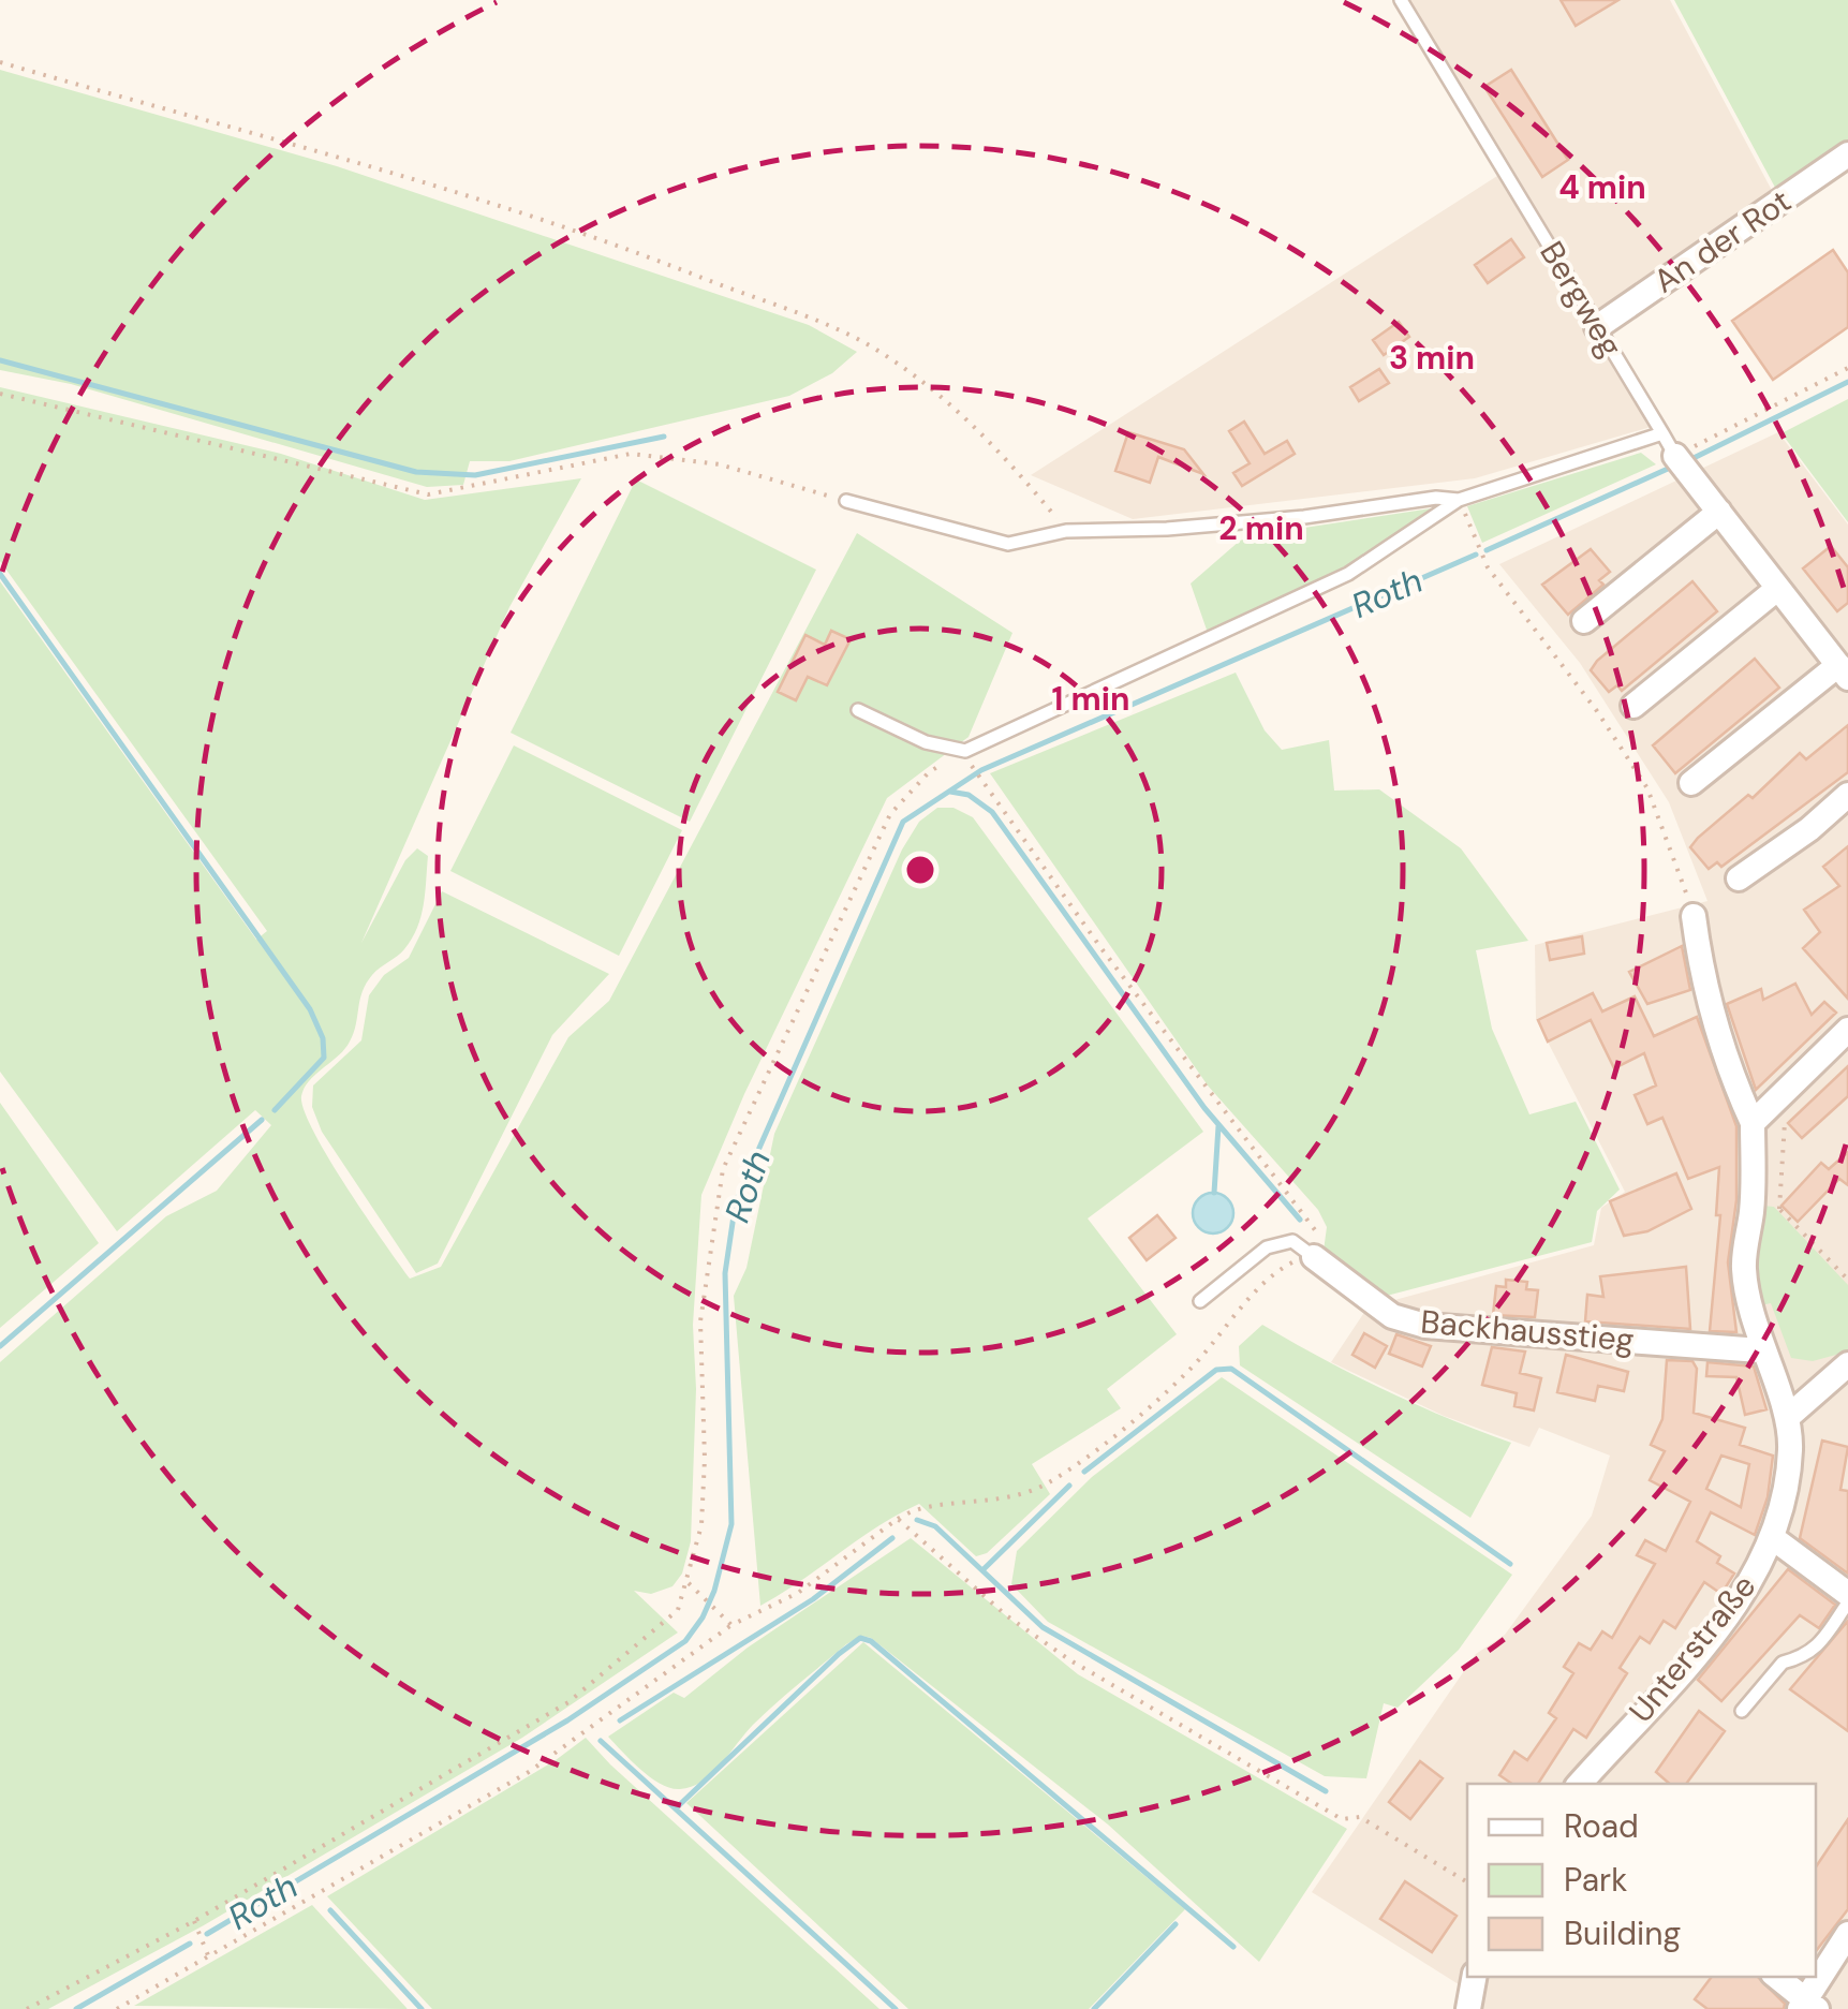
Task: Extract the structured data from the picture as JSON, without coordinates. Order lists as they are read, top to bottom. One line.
{"streets":{"street":["An der Rot","Backhausstieg","Unterstraße"],"lane":["Bergweg"]},"crossings":[["An der Rot","Bergweg"],["Backhausstieg","Unterstraße"]],"water":["Roth"],"legend":["Road","Park","Building"],"rings":["4 min","3 min","2 min","1 min"]}
